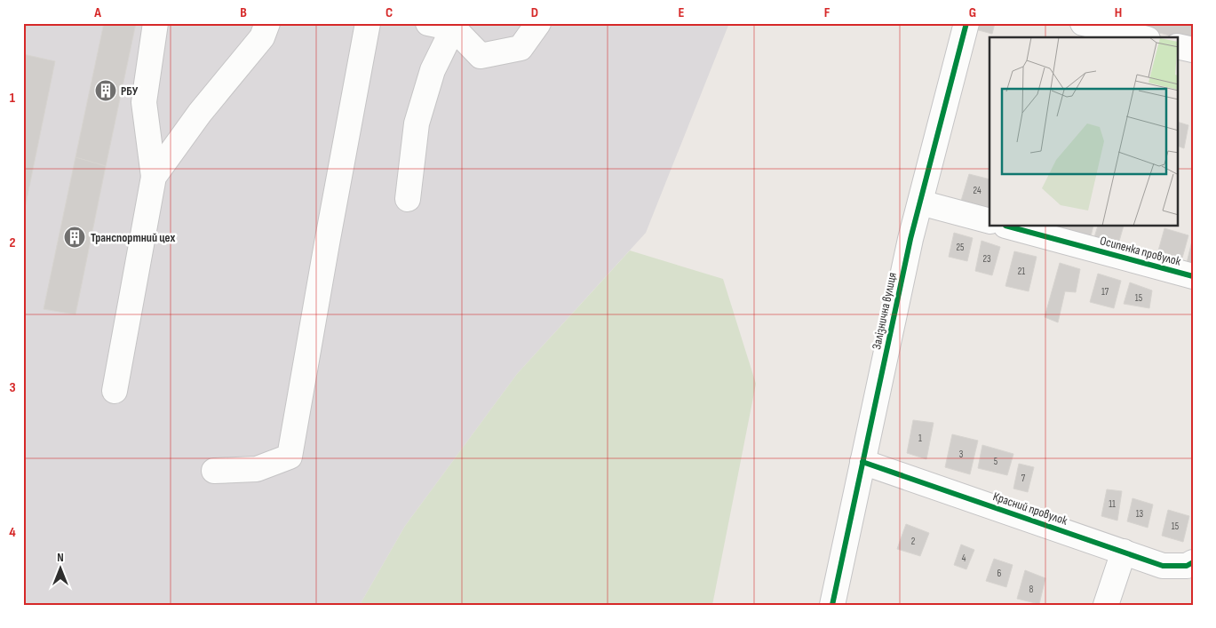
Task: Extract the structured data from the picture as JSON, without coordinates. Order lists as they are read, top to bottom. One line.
{"streets":{"street":["Осипенка провулок","Залізнична вулиця","Красний провулок"]},"crossings":[["Залізнична вулиця","Красний провулок"]],"places":{"building":["РБУ","Транспортний цех"]},"house_numbers":["24","25","23","21","17","15","1","3","5","7","11","13","15","2","4","6","8"],"north":"top","grid":{"columns":["A","B","C","D","E","F","G","H"],"rows":["1","2","3","4"]}}
